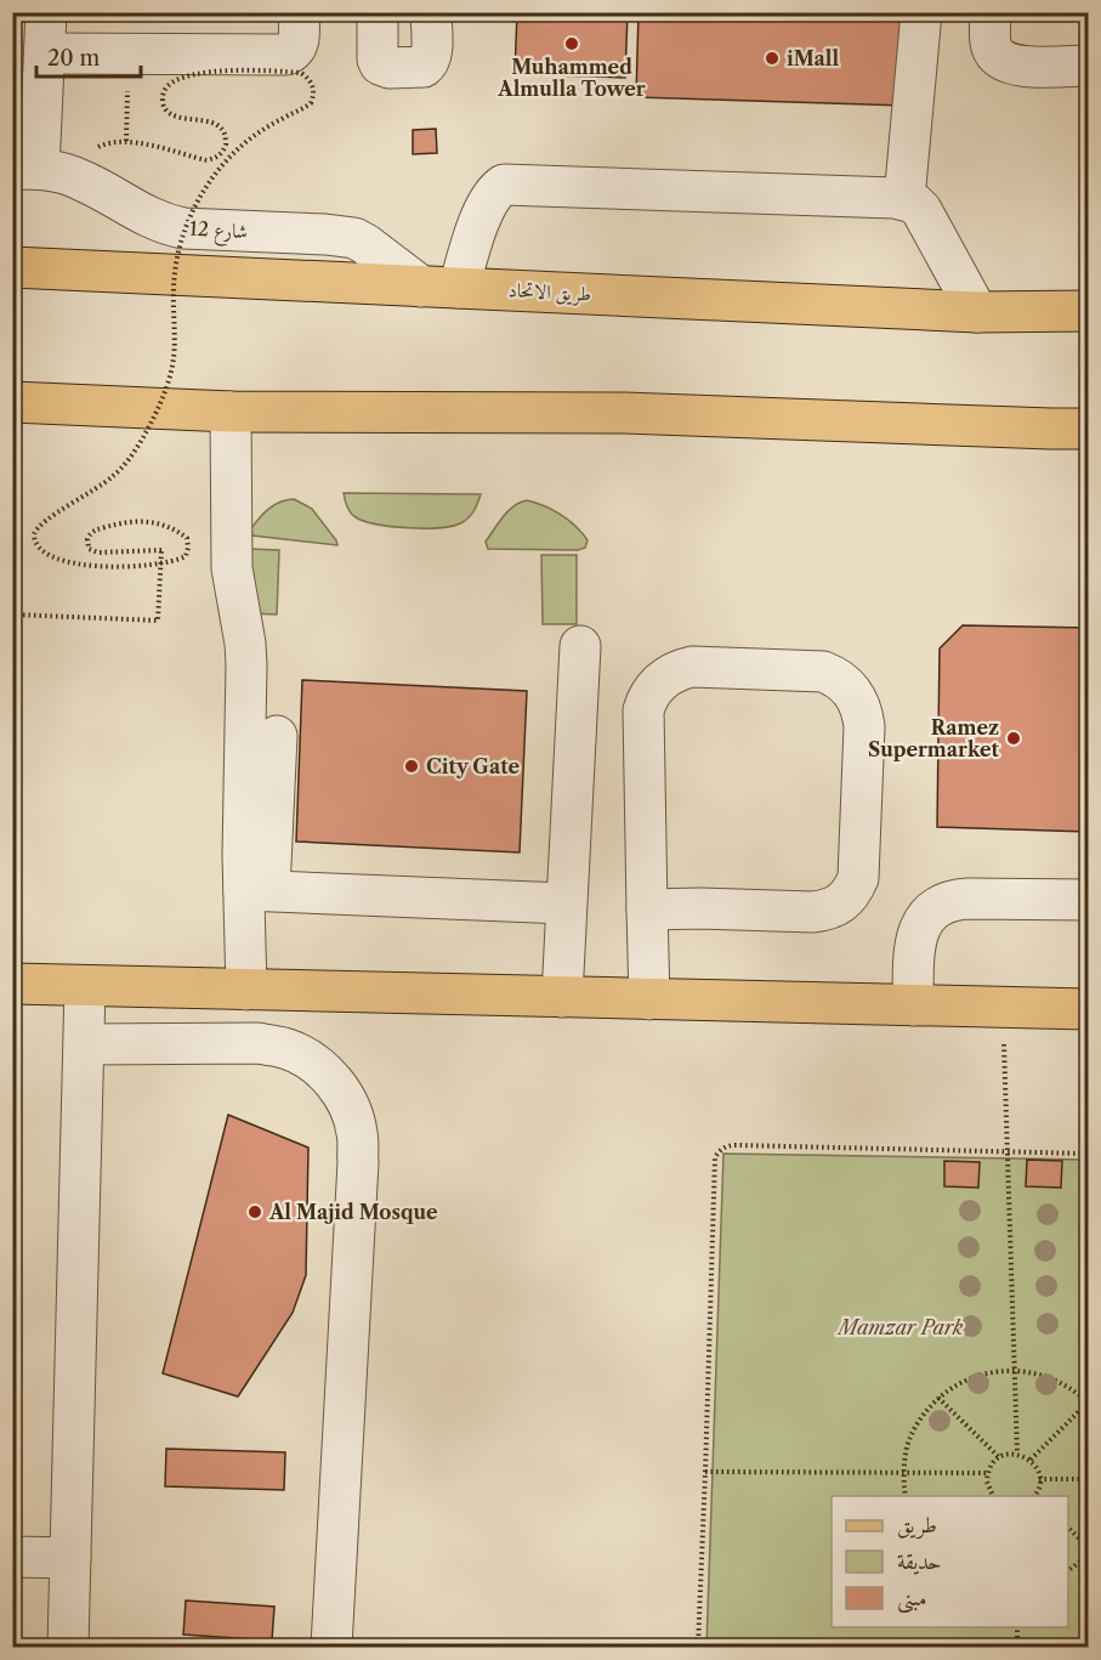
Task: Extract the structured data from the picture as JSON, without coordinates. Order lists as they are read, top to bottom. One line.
{"streets":{"main road":["طريق الاتحاد"],"lane":["شارع 12"]},"crossings":[["شارع 12","طريق الاتحاد"]],"parks":["Mamzar Park"],"places":["Muhammed Almulla Tower","iMall","Ramez Supermarket","City Gate","Al Majid Mosque"],"legend":["طريق","حديقة","مبنى"],"scale_bar":"20 m"}
